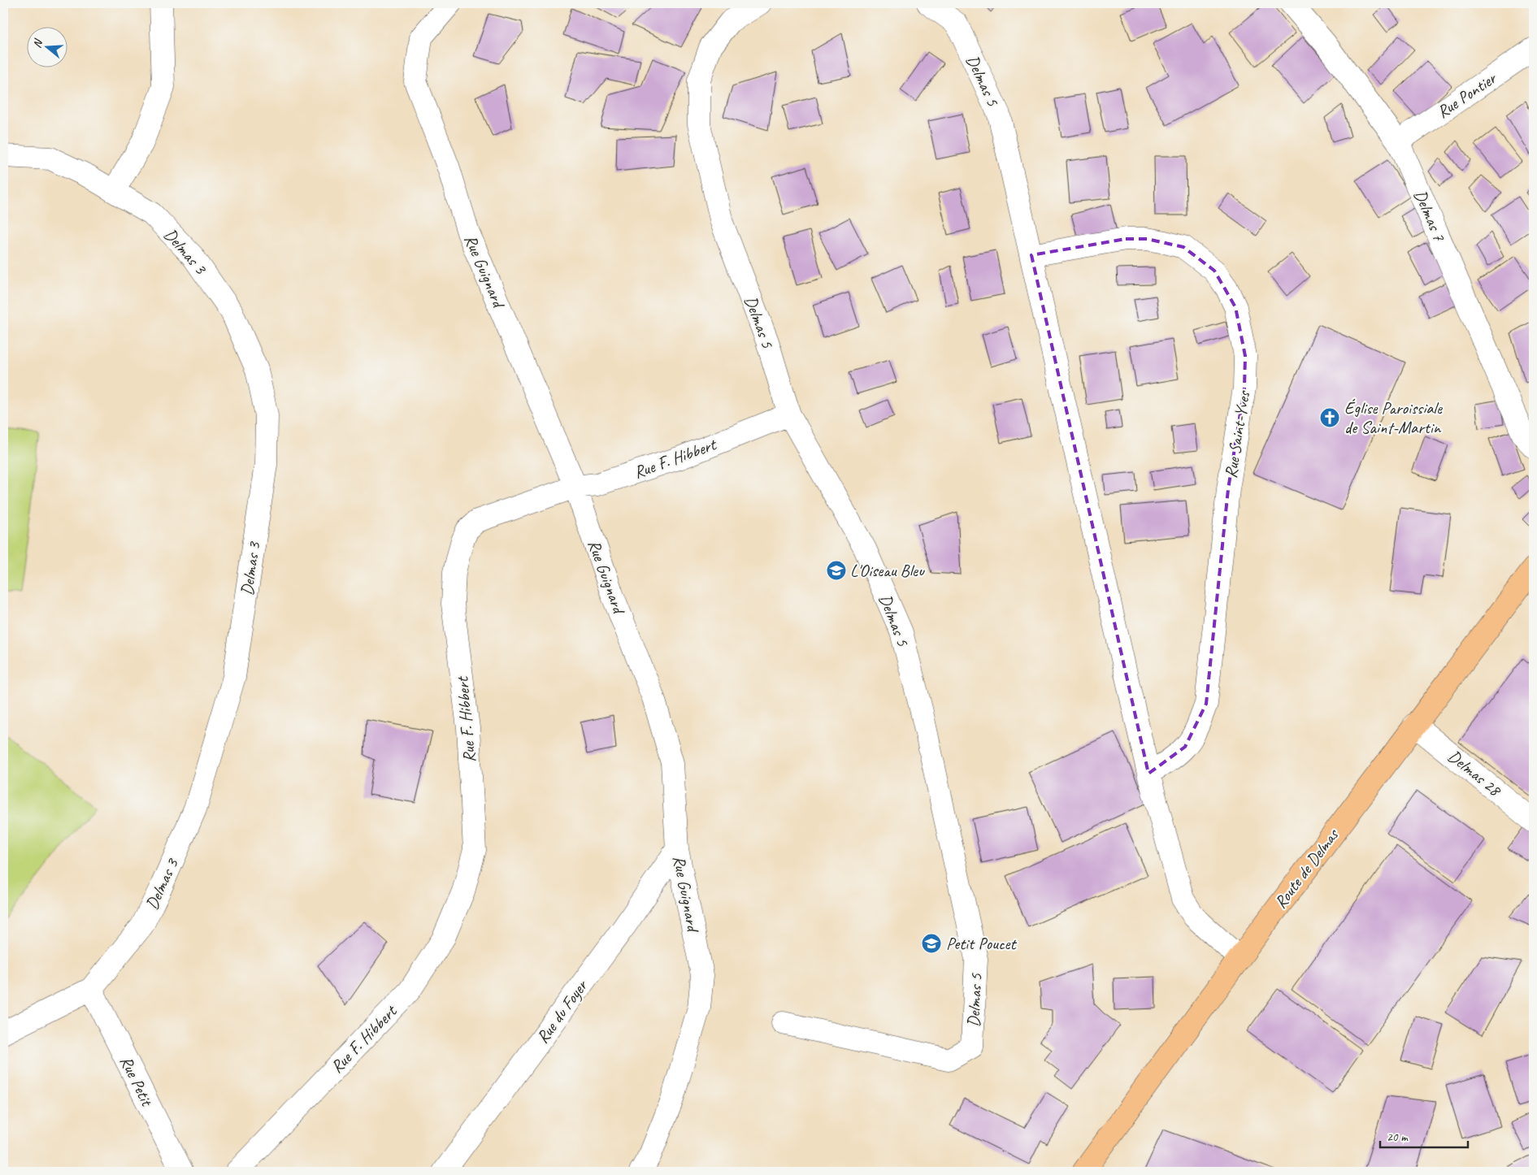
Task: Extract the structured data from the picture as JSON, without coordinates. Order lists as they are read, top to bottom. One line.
{"streets":{"main road":["Route de Delmas"],"street":["Delmas 5","Rue Pontier","Delmas 7","Delmas 3","Rue Guignard","Rue Saint-Yves","Rue F. Hibbert","Delmas 28","Rue du Foyer","Rue Petit"]},"crossings":[["Delmas 5","Rue Saint-Yves"],["Delmas 5","Rue F. Hibbert"],["Delmas 5","Route de Delmas"],["Rue Pontier","Delmas 7"],["Delmas 3","Rue Petit"],["Rue Guignard","Rue F. Hibbert"],["Rue Guignard","Rue du Foyer"],["Delmas 28","Route de Delmas"]],"places":{"church":["Église Paroissiale de Saint-Martin"],"school or university":["L'Oiseau Bleu","Petit Poucet"]},"scale_bar":"20 m","north":"left"}
